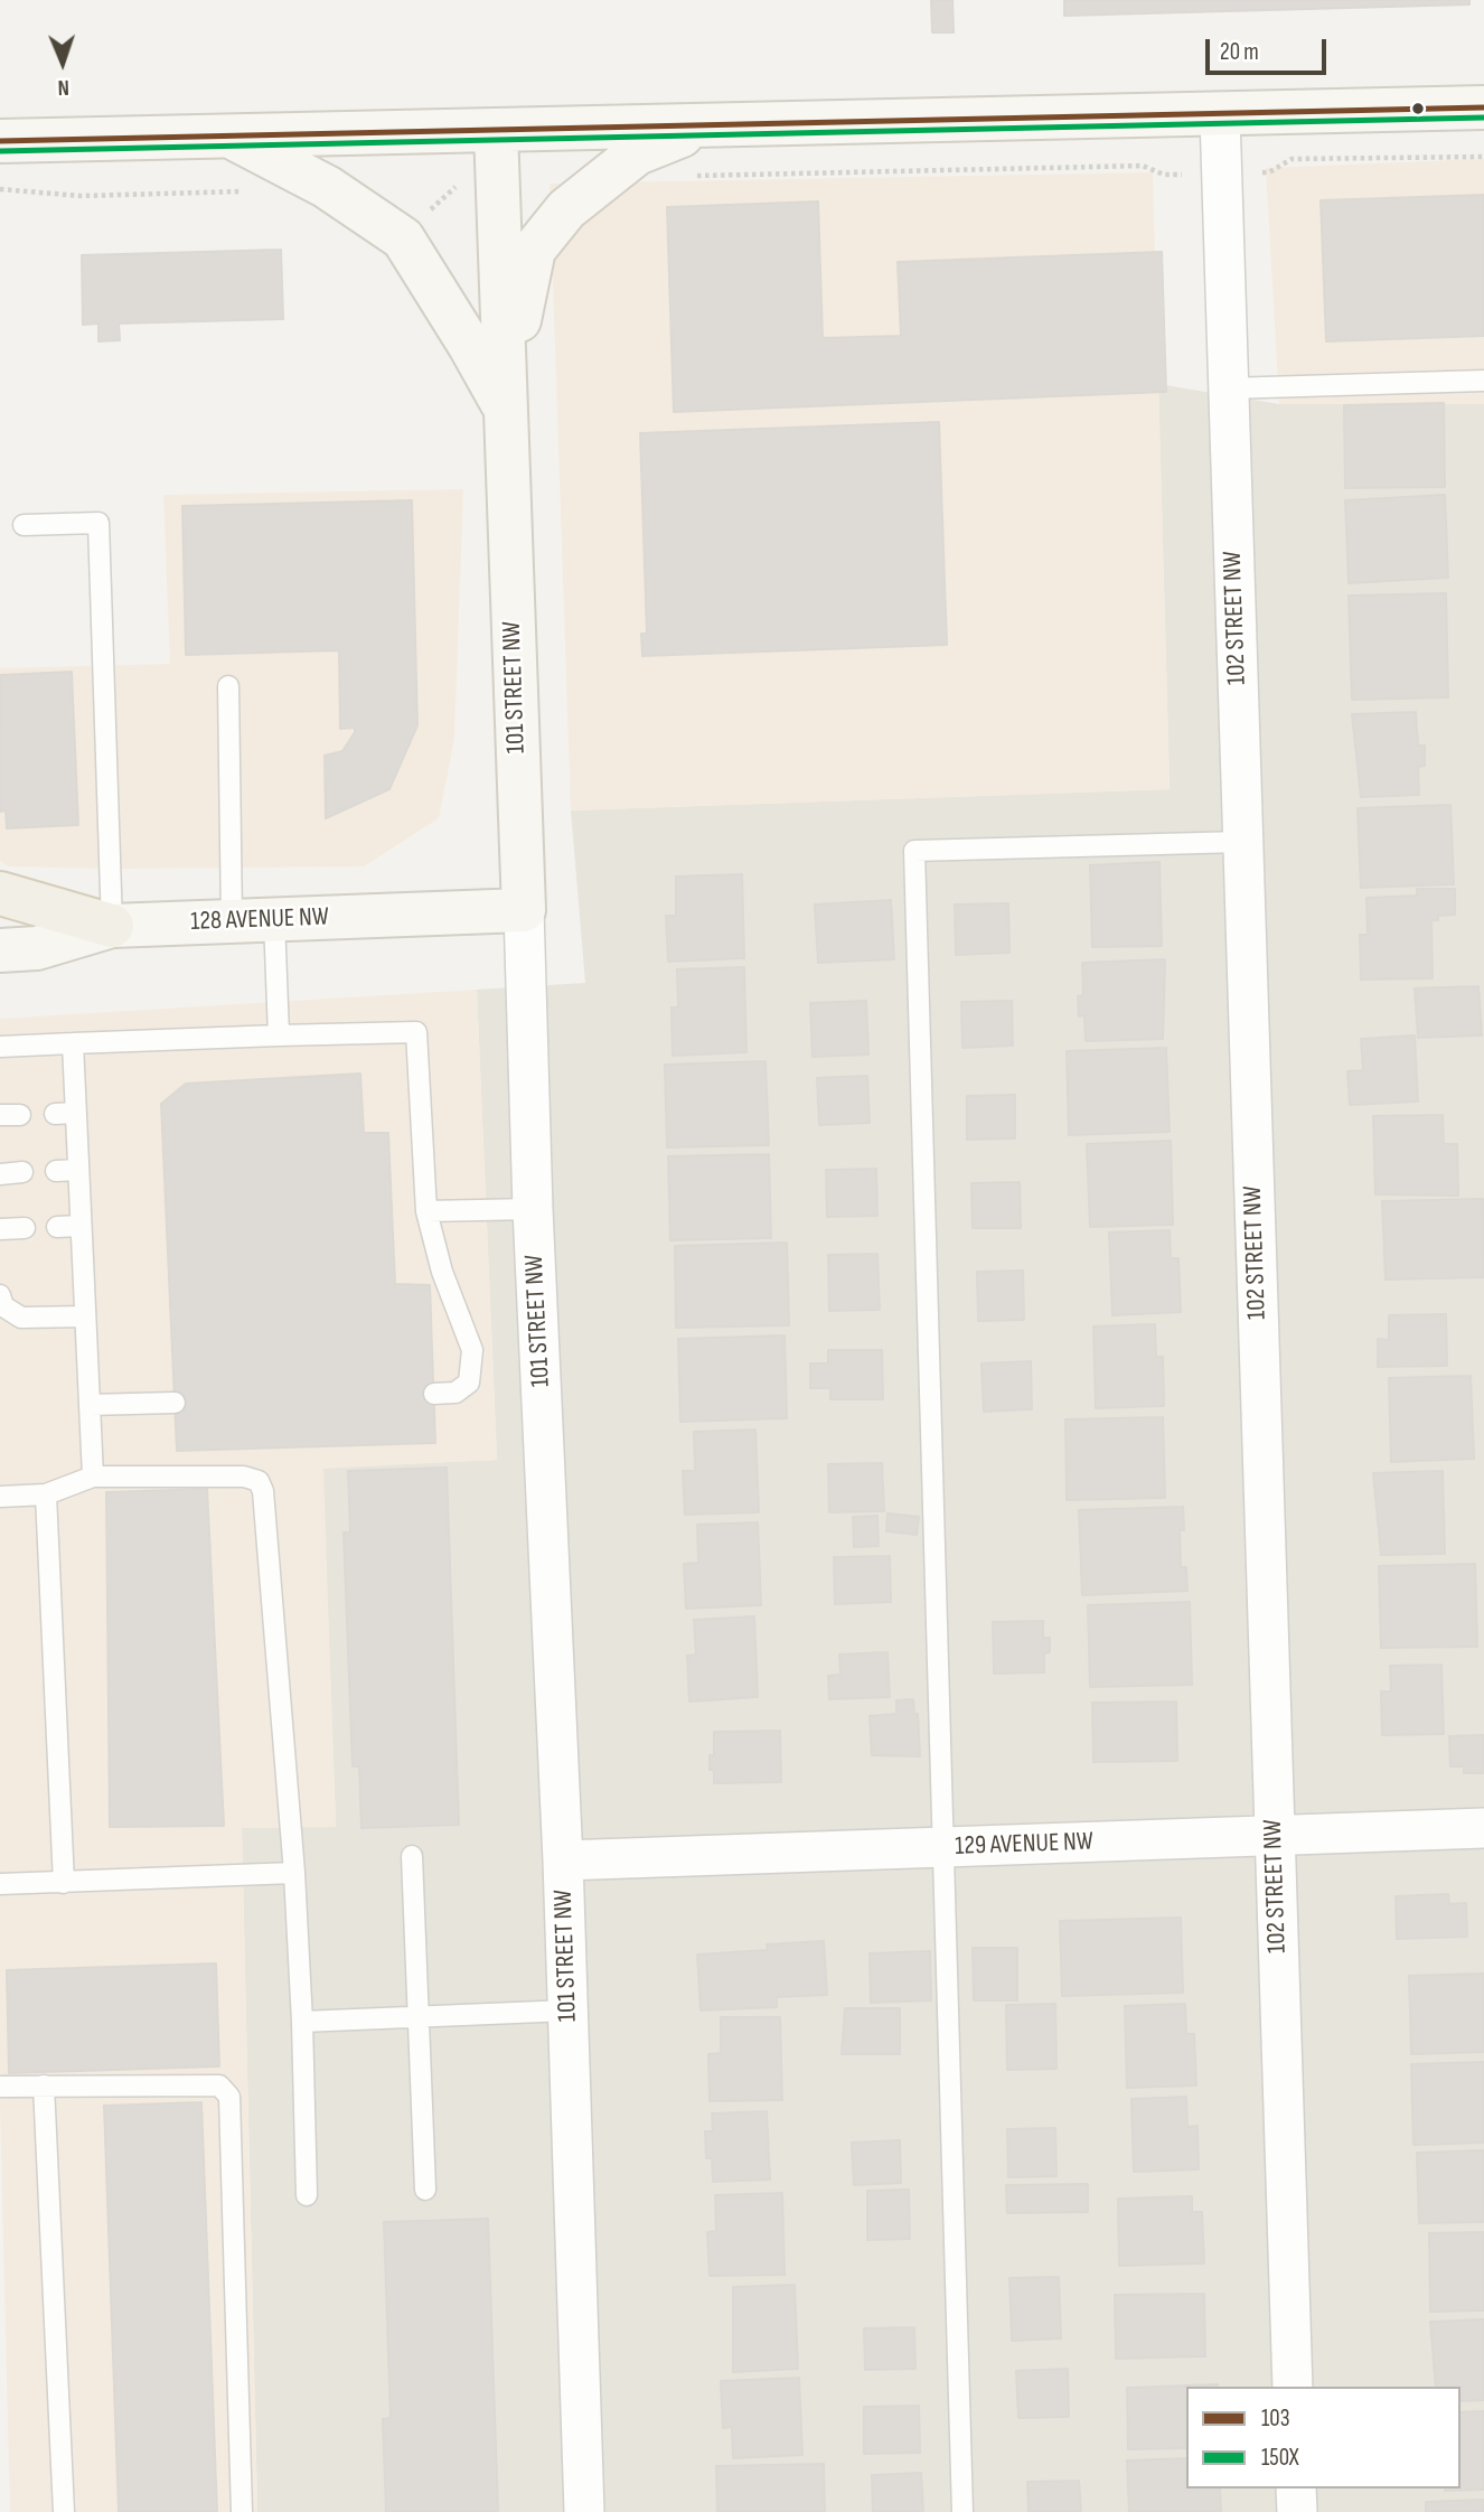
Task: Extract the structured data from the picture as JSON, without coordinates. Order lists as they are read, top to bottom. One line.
{"streets":{"main road":["101 STREET NW","128 AVENUE NW"],"street":["102 STREET NW","129 AVENUE NW"]},"crossings":[["102 STREET NW","129 AVENUE NW"],["101 STREET NW","128 AVENUE NW"],["101 STREET NW","129 AVENUE NW"]],"lines":["transit line 103","transit line 150X"],"legend":["103","150X"],"scale_bar":"20 m","north":"bottom"}
